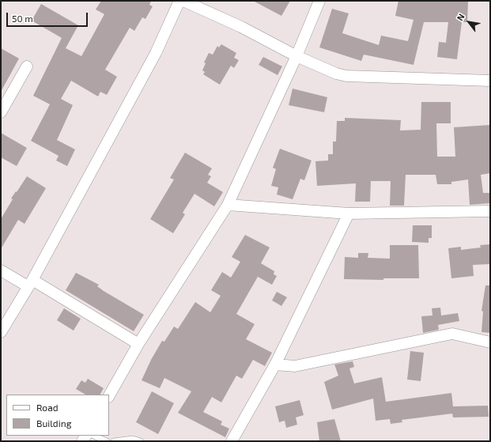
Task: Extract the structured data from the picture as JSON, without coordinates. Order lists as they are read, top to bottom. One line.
{"legend":["Road","Building"],"scale_bar":"50 m","north":"top left"}
